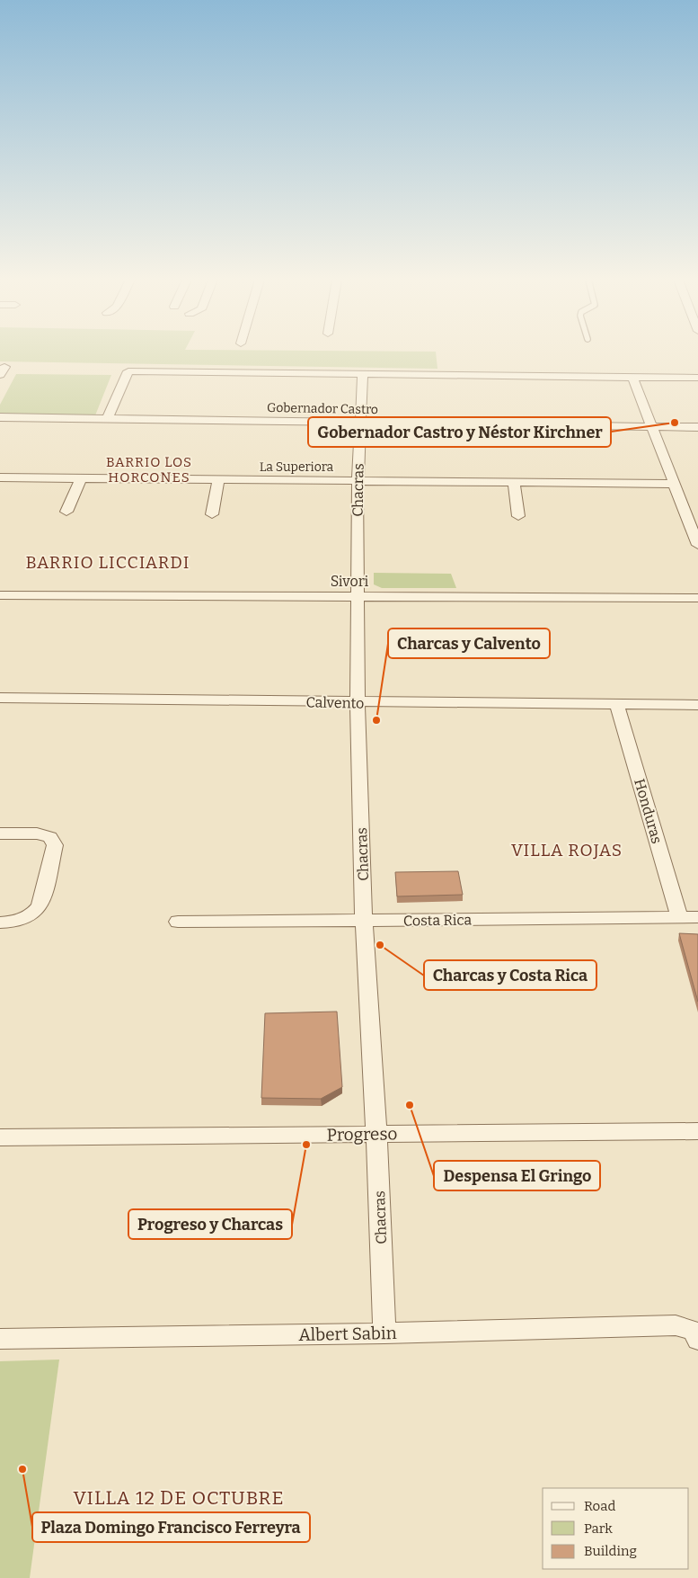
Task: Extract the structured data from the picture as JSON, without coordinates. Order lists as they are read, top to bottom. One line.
{"streets":{"street":["Gobernador Castro","La Superiora","Chacras","Sivori","Calvento","Honduras","Costa Rica","Progreso","Albert Sabin"]},"crossings":[["Gobernador Castro","Chacras"],["La Superiora","Chacras"],["Chacras","Sivori"],["Chacras","Calvento"],["Chacras","Costa Rica"],["Chacras","Progreso"],["Chacras","Albert Sabin"],["Calvento","Honduras"],["Honduras","Costa Rica"]],"districts":["BARRIO LOS HORCONES","BARRIO LICCIARDI","VILLA ROJAS","VILLA 12 DE OCTUBRE"],"places":["Gobernador Castro y Néstor Kirchner","Charcas y Calvento","Charcas y Costa Rica","Despensa El Gringo","Progreso y Charcas","Plaza Domingo Francisco Ferreyra"],"legend":["Road","Park","Building"]}
